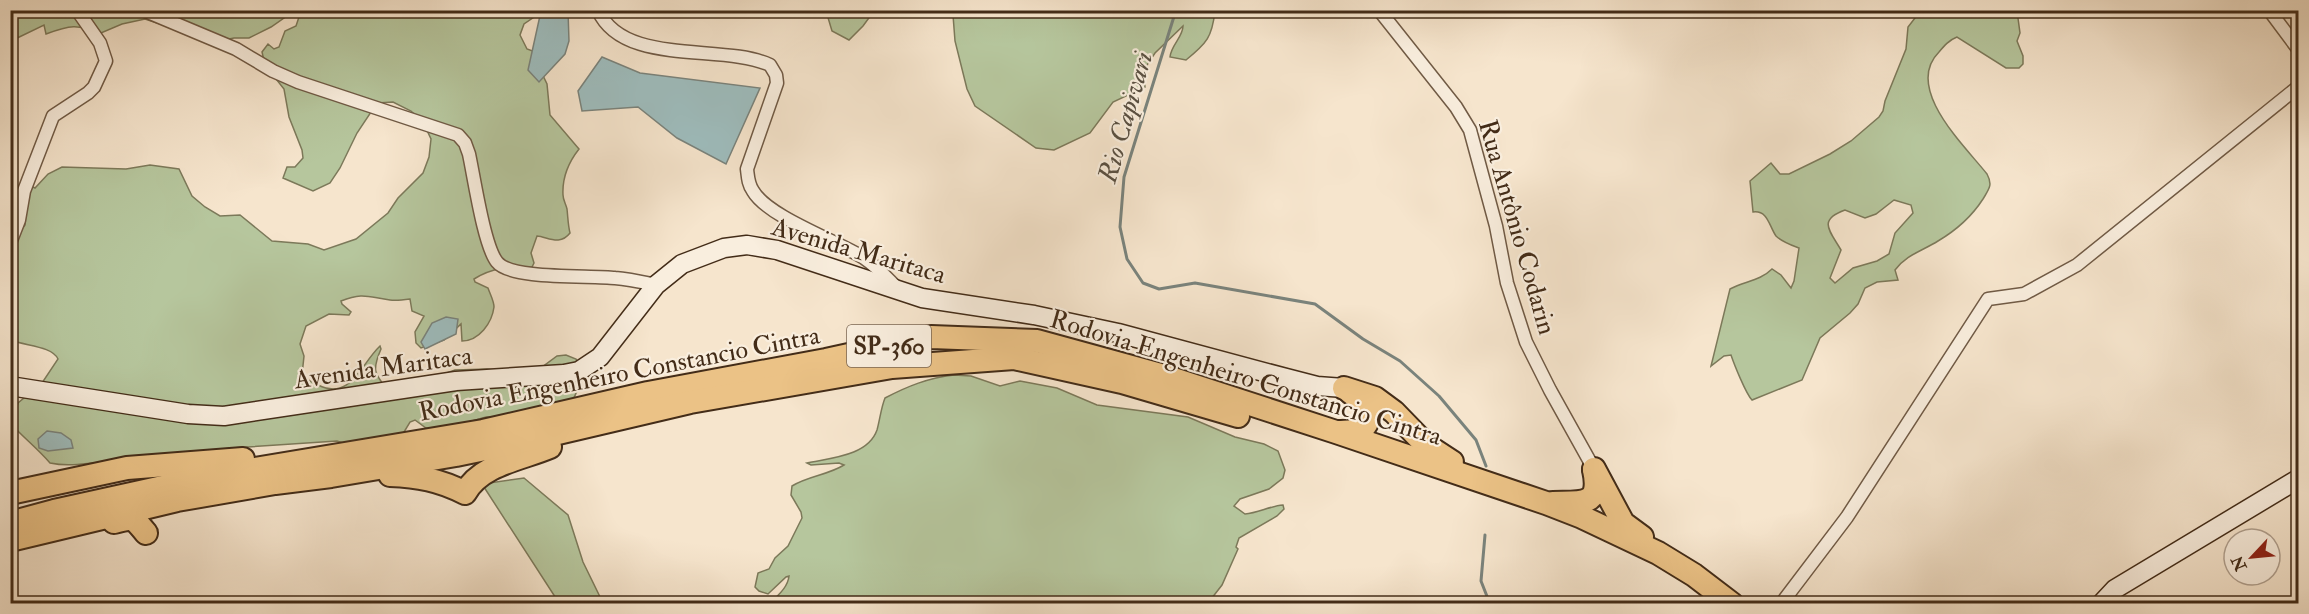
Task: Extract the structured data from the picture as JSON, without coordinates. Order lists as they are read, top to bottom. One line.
{"streets":{"highway":["SP-360","Rodovia Engenheiro Constancio Cintra"],"street":["Rua Antônio Codarin","Avenida Maritaca"]},"water":["Rio Capivari"],"north":"bottom left"}
